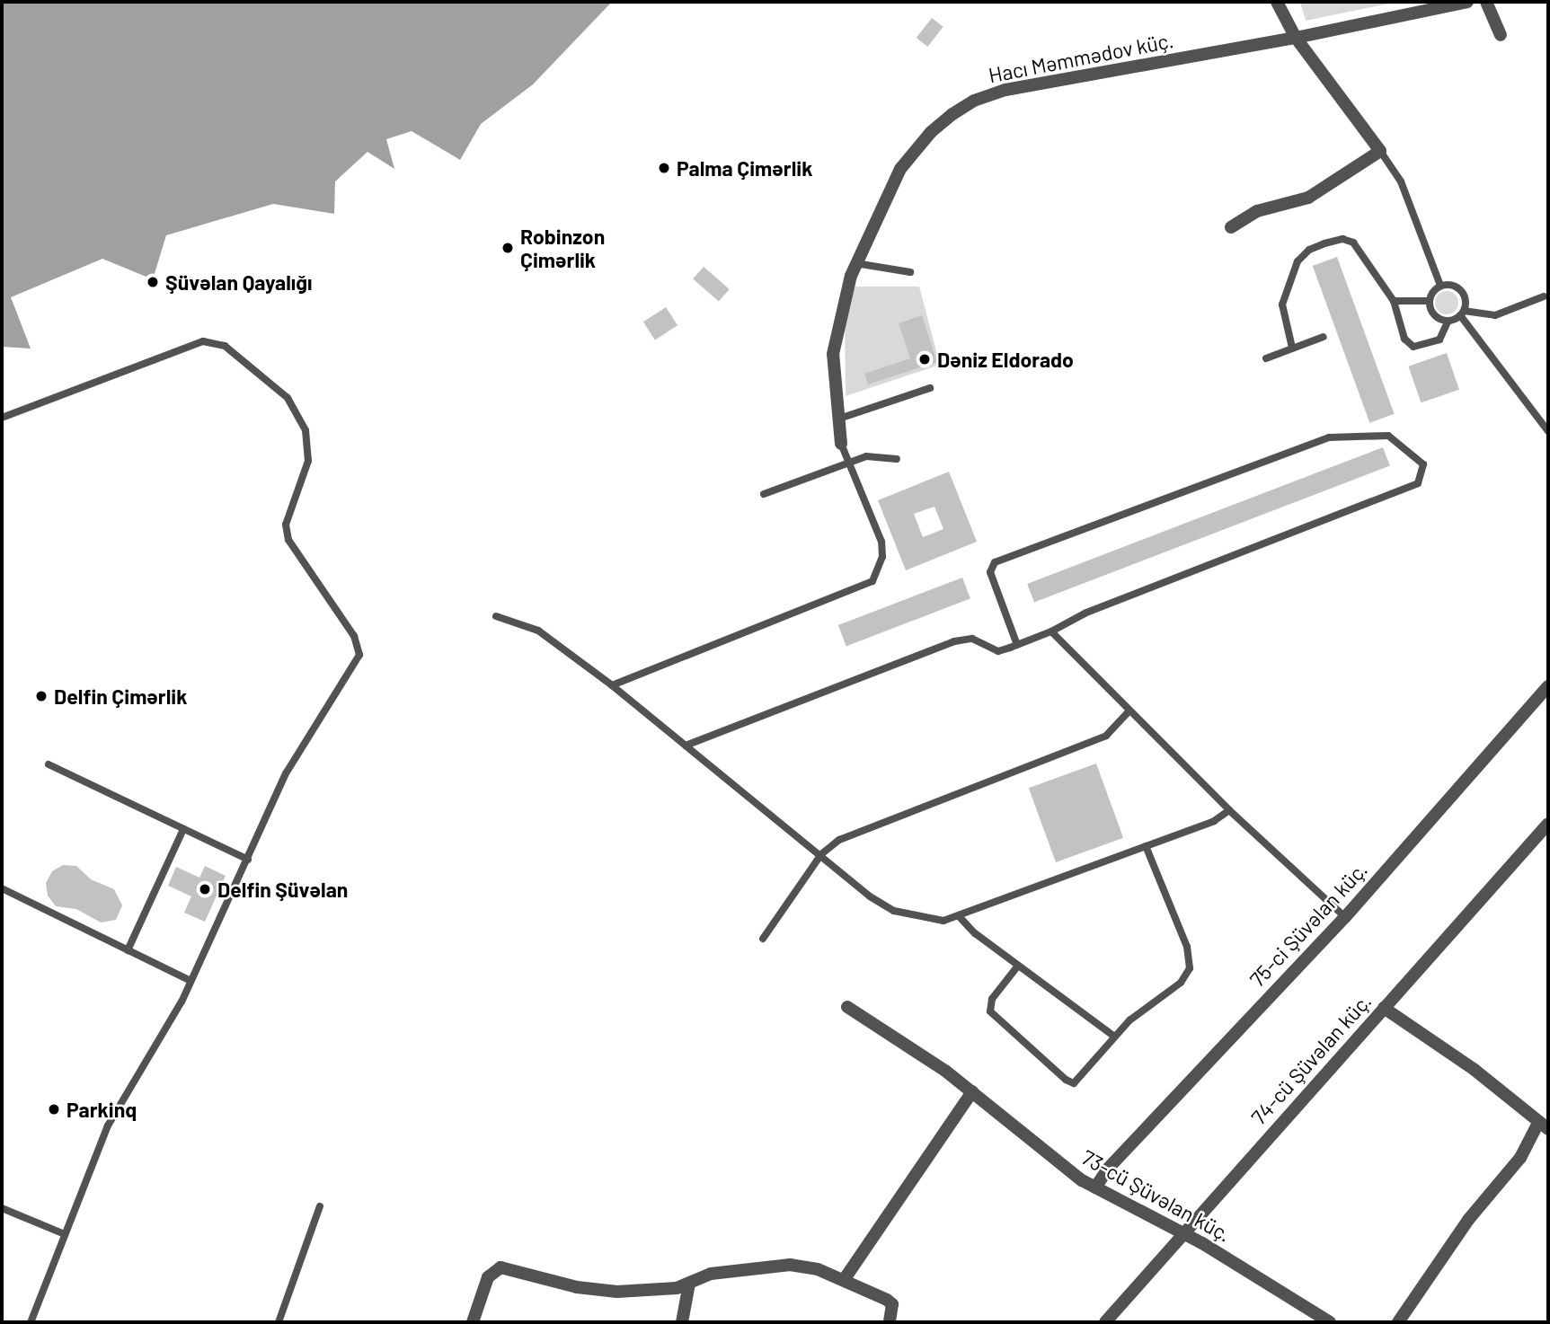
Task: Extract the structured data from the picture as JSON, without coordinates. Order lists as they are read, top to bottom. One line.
{"streets":{"street":["Hacı Məmmədov küç.","75-ci Şüvəlan küç.","74-cü Şüvəlan küç.","73-cü Şüvəlan küç."]},"crossings":[["75-ci Şüvəlan küç.","73-cü Şüvəlan küç."],["74-cü Şüvəlan küç.","73-cü Şüvəlan küç."]],"places":["Palma Çimərlik","Robinzon Çimərlik","Şüvəlan Qayalığı","Dəniz Eldorado","Delfin Çimərlik","Delfin Şüvəlan","Parkinq"]}
